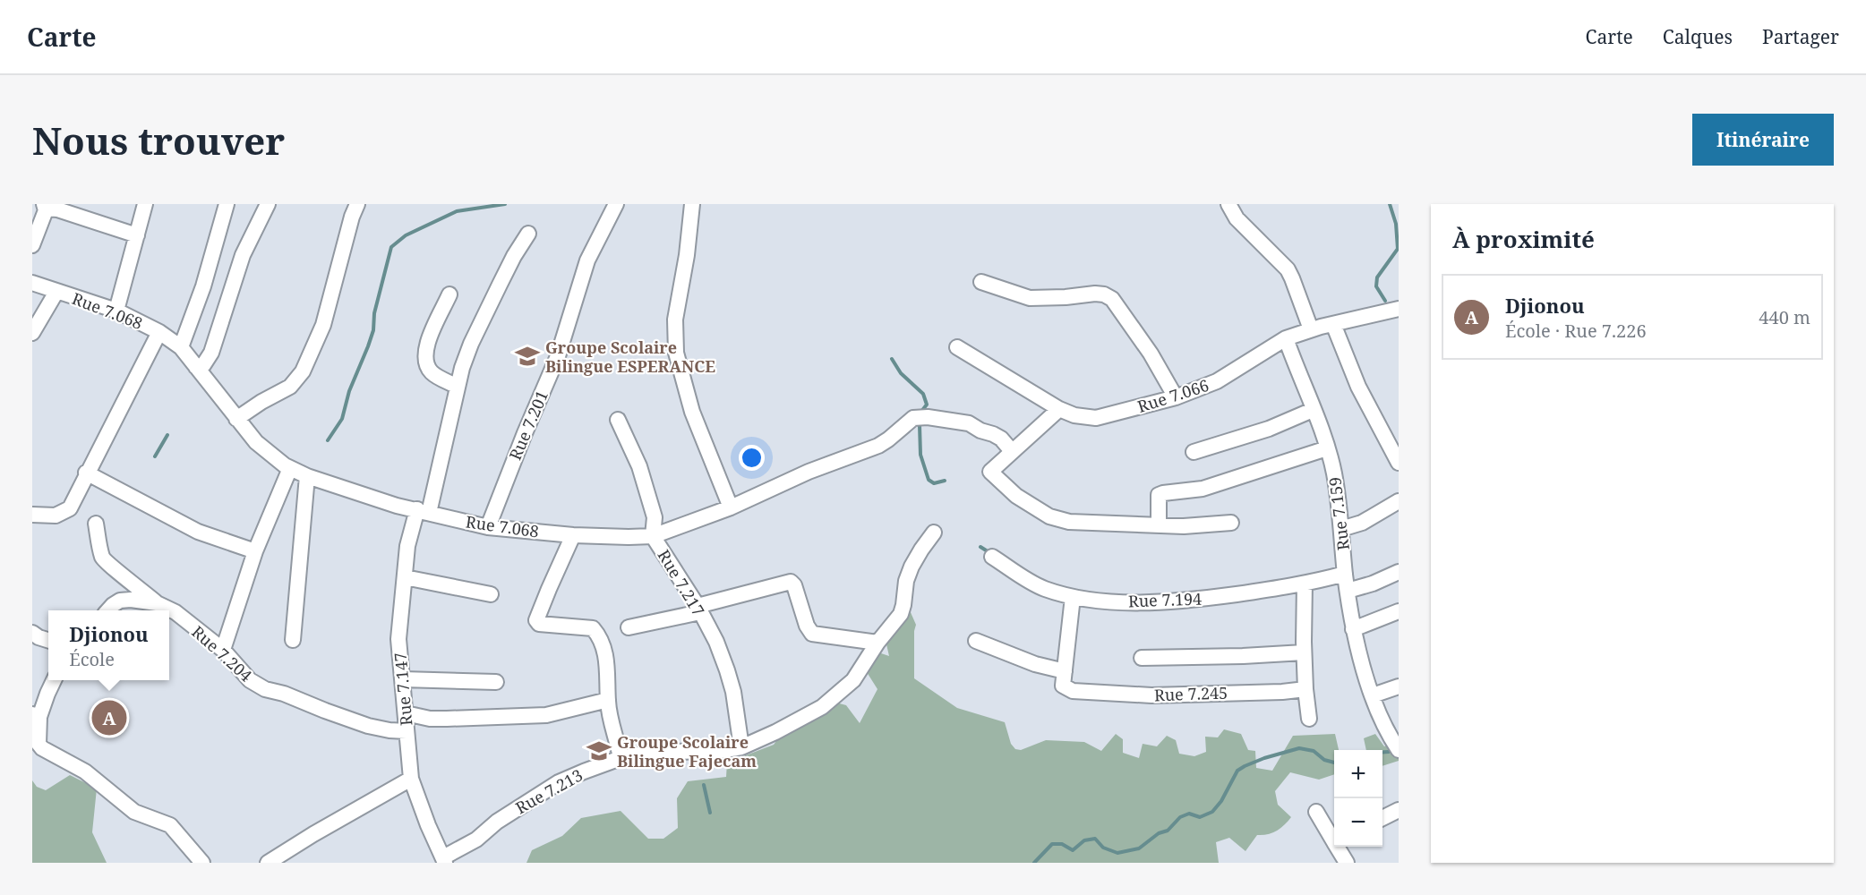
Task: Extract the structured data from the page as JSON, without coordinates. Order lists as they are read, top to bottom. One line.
{"streets":{"street":["Rue 7.068","Rue 7.066","Rue 7.201","Rue 7.159","Rue 7.217","Rue 7.194","Rue 7.204","Rue 7.147","Rue 7.245","Rue 7.213"]},"crossings":[["Rue 7.068","Rue 7.201"],["Rue 7.068","Rue 7.217"],["Rue 7.068","Rue 7.147"],["Rue 7.066","Rue 7.159"],["Rue 7.159","Rue 7.194"],["Rue 7.217","Rue 7.213"],["Rue 7.204","Rue 7.147"],["Rue 7.147","Rue 7.213"]],"places":{"school or university":["Groupe Scolaire Bilingue ESPERANCE","Groupe Scolaire Bilingue Fajecam"]},"page":{"header":"Carte","nav":["Carte","Calques","Partager"],"buttons":"Itinéraire","title":"Nous trouver","heading":"À proximité","list":[{"mark":"A","name":"Djionou","note":"École · Rue 7.226","value":"440 m"}],"popup":["Djionou","École"],"pins":"A","map_buttons":["+","−"]}}
